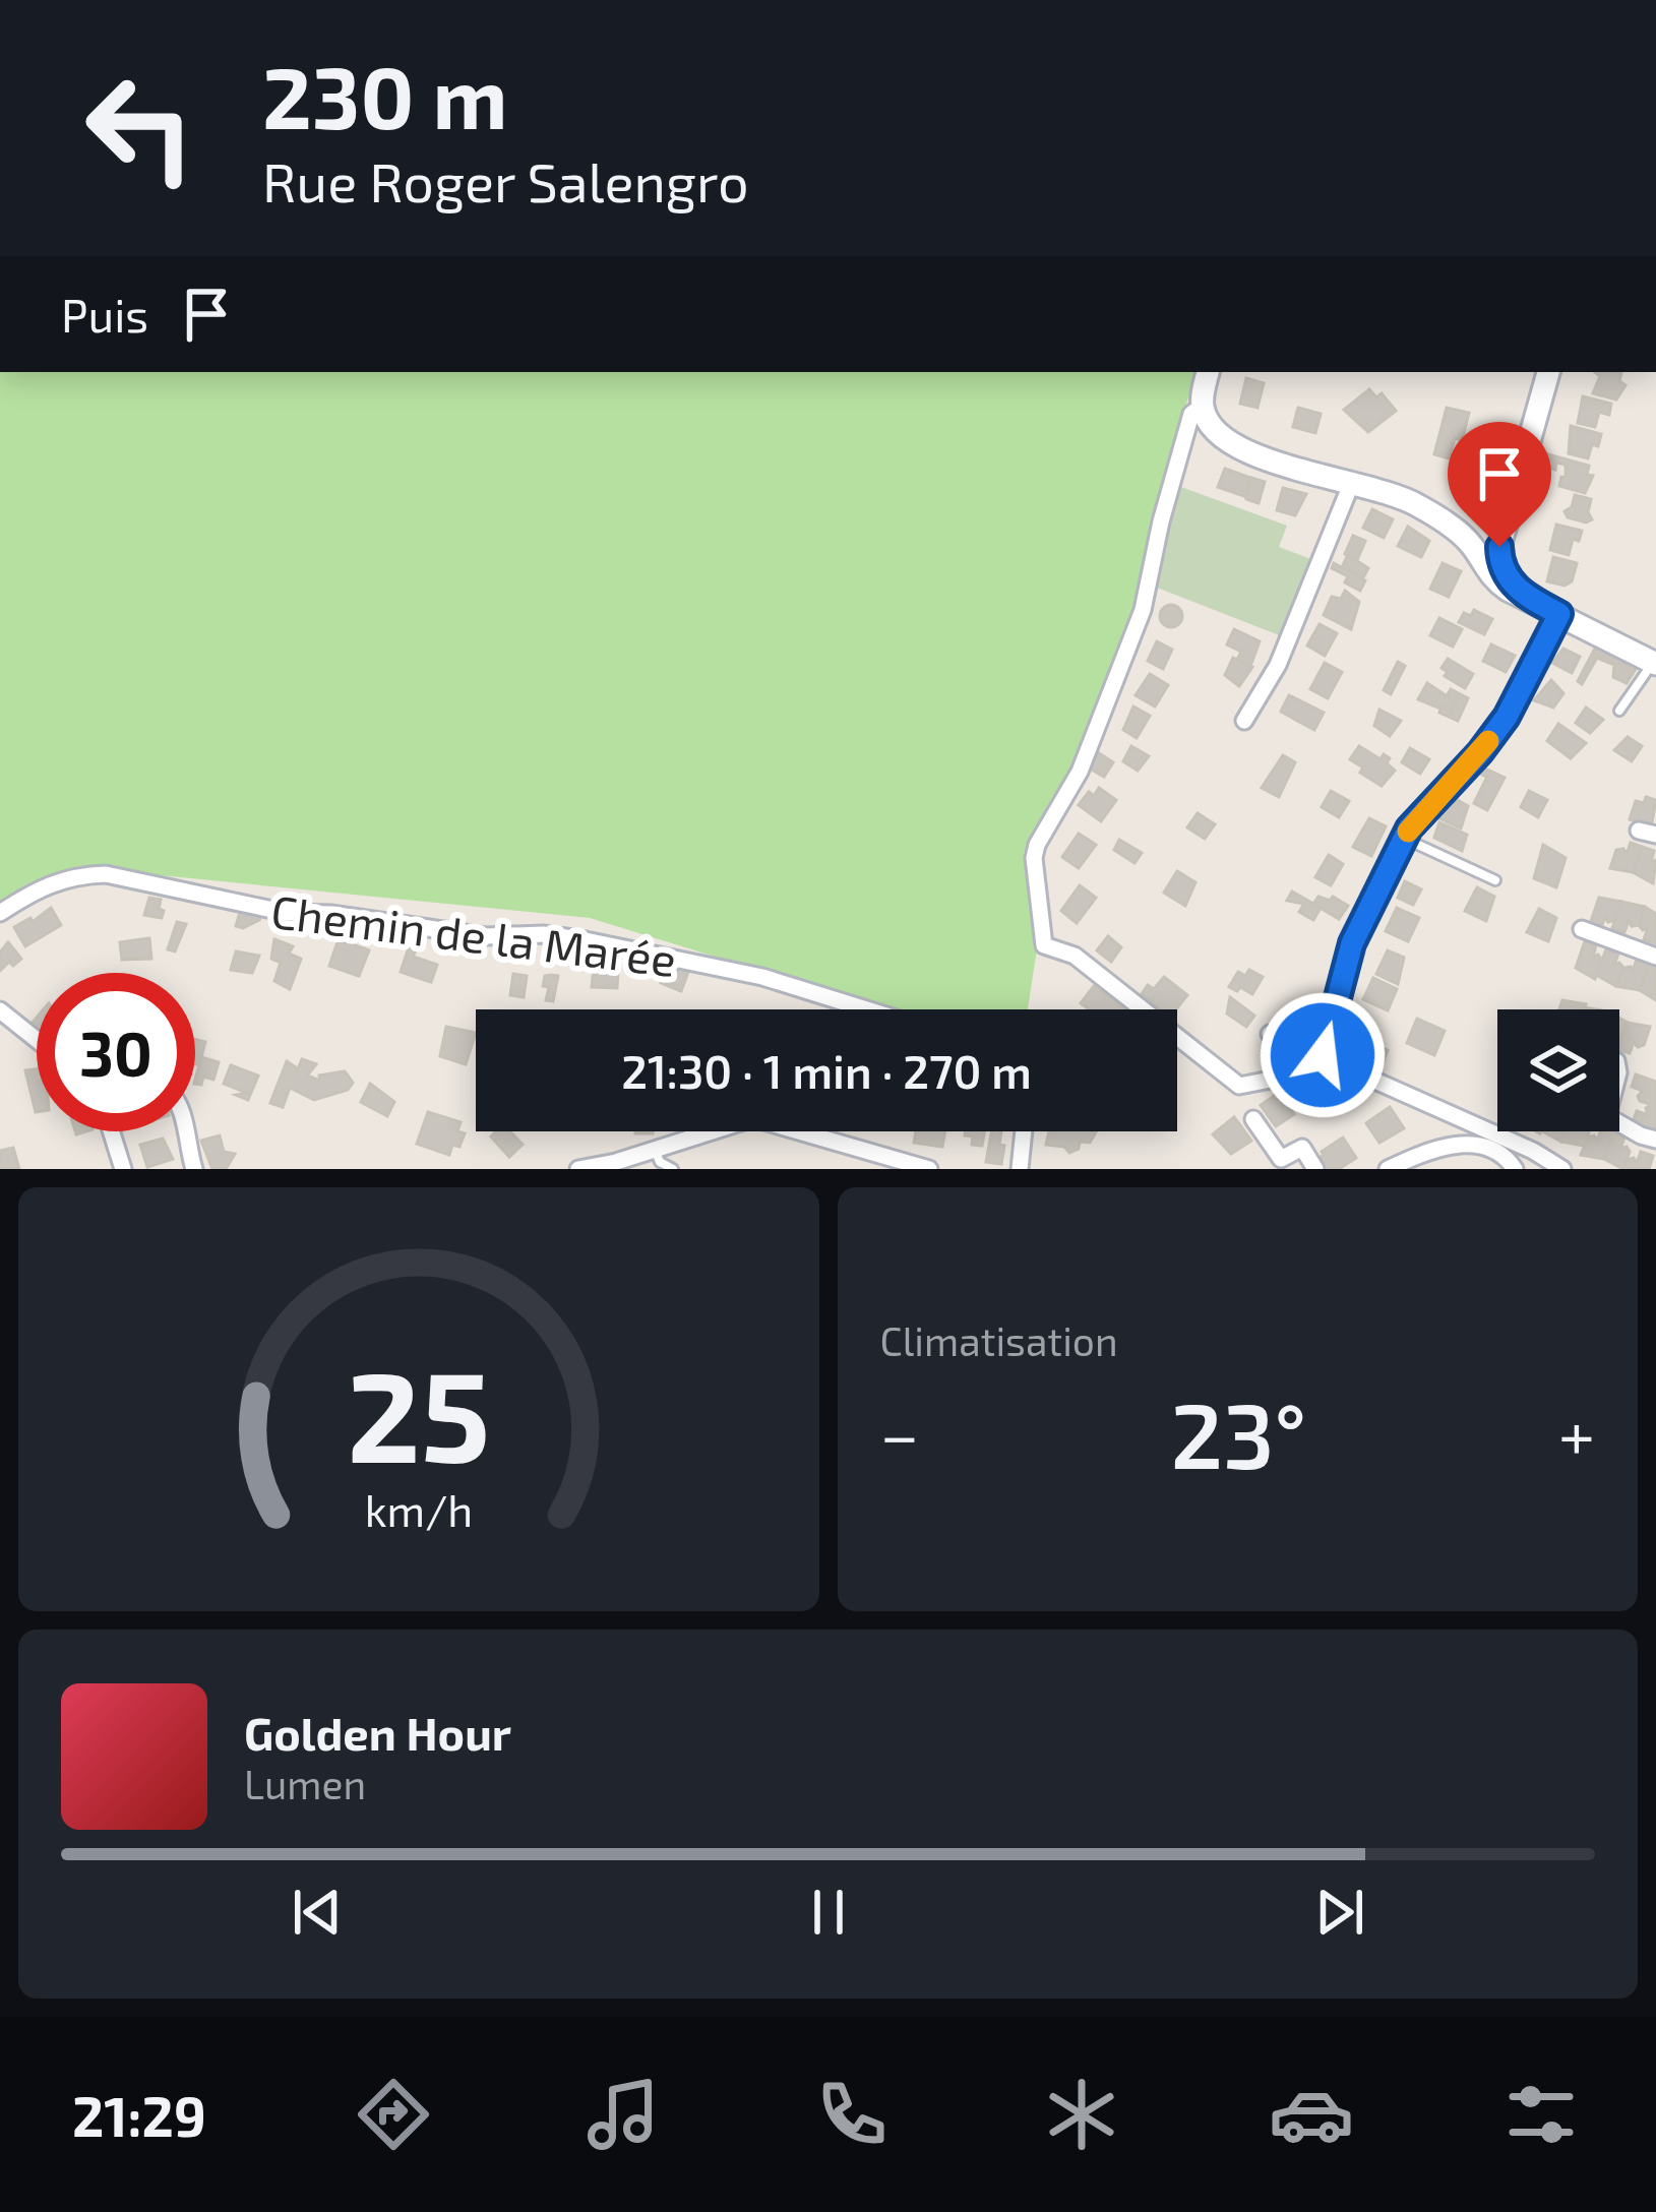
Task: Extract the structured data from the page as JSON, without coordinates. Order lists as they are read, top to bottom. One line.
{"streets":{"street":["Chemin de la Marée"]},"page":{"turn":["230 m","Rue Roger Salengro"],"then":"Puis","limit":"30","trip":"21:30 · 1 min · 270 m","tile":"Climatisation","heat":["−","23°","+"],"song":["Golden Hour","Lumen"],"tabs":"21:29","gauge":["25","km/h"]}}
